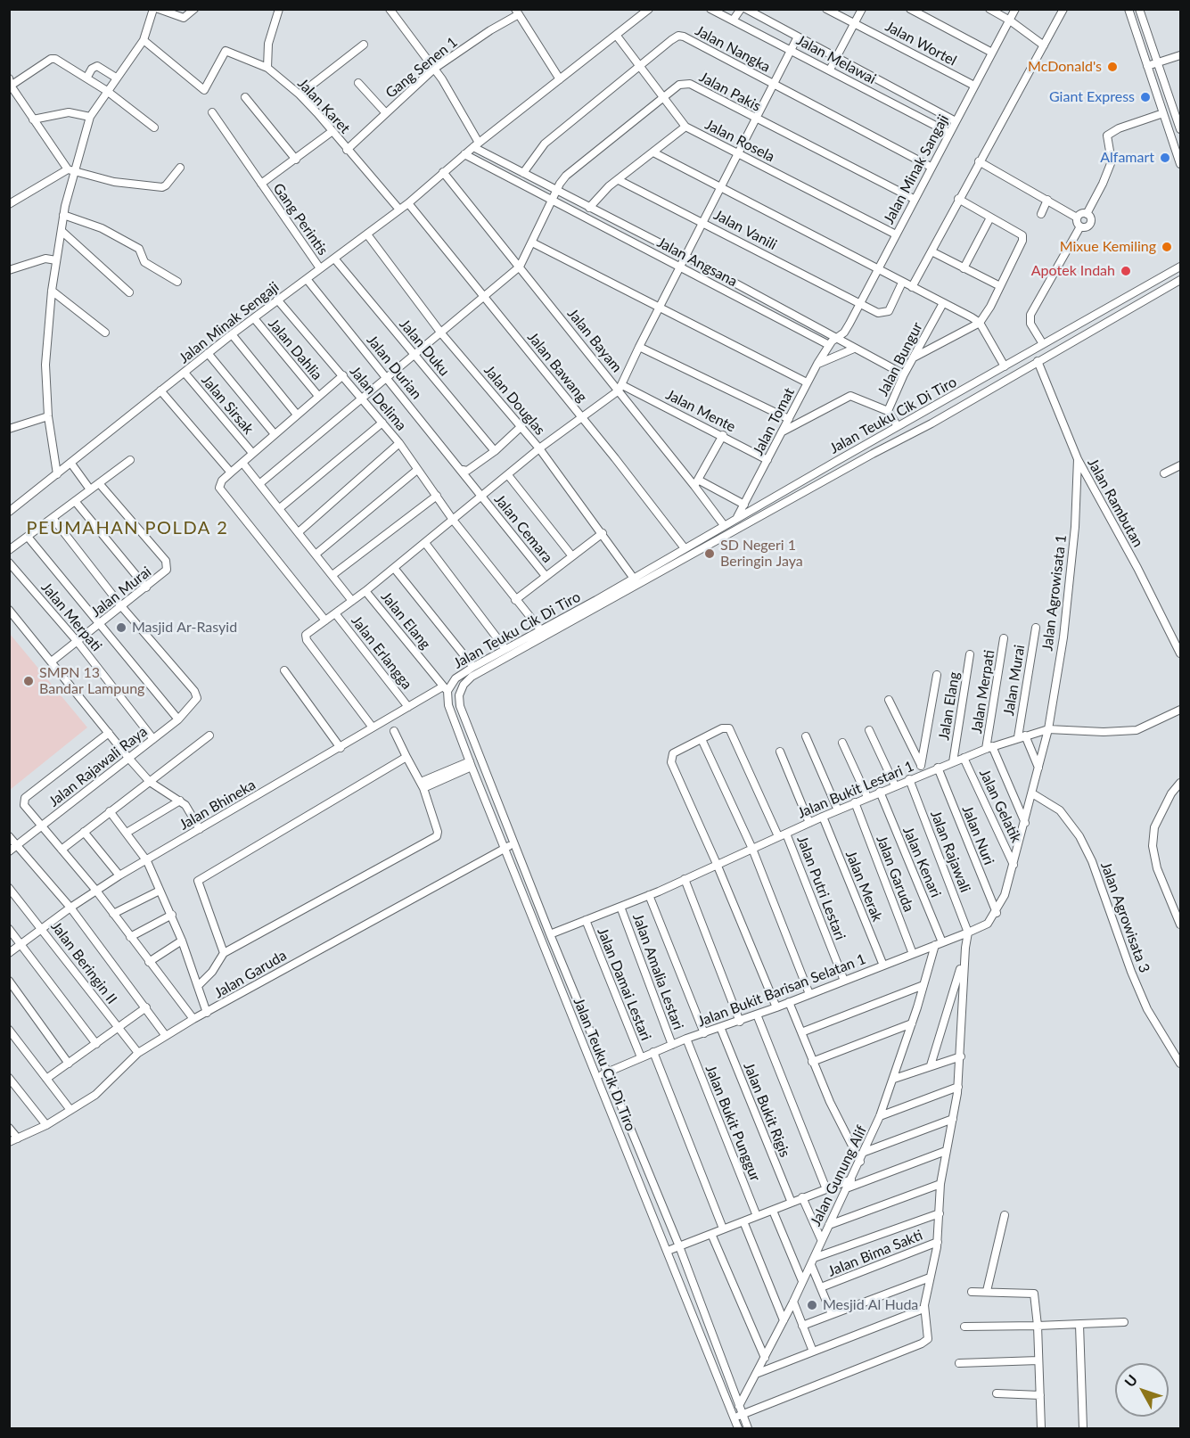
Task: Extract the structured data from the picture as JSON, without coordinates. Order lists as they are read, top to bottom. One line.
{"streets":{"street":["Jalan Wortel","Jalan Nangka","Jalan Melawai","Gang Senen 1","Jalan Pakis","Jalan Karet","Jalan Rosela","Jalan Minak Sangaji","Gang Perintis","Jalan Vanili","Jalan Angsana","Jalan Minak Sengaji","Jalan Bayam","Jalan Duku","Jalan Dahlia","Jalan Bungur","Jalan Durian","Jalan Bawang","Jalan Delima","Jalan Douglas","Jalan Sirsak","Jalan Mente","Jalan Teuku Cik Di Tiro","Jalan Tomat","Jalan Rambutan","Jalan Cemara","Jalan Murai","Jalan Agrowisata 1","Jalan Merpati","Jalan Elang","Jalan Erlangga","Jalan Rajawali Raya","Jalan Bukit Lestari 1","Jalan Bhineka","Jalan Gelatik","Jalan Nuri","Jalan Rajawali","Jalan Kenari","Jalan Garuda","Jalan Merak","Jalan Putri Lestari","Jalan Agrowisata 3","Jalan Beringin II","Jalan Amalia Lestari","Jalan Damai Lestari","Jalan Bukit Barisan Selatan 1","Jalan Bukit Rigis","Jalan Bukit Punggur","Jalan Gunung Alif","Jalan Bima Sakti"]},"crossings":[["Jalan Wortel","Jalan Minak Sangaji"],["Jalan Nangka","Jalan Minak Sangaji"],["Jalan Nangka","Jalan Angsana"],["Jalan Melawai","Jalan Minak Sangaji"],["Jalan Melawai","Jalan Angsana"],["Gang Senen 1","Jalan Karet"],["Jalan Pakis","Jalan Minak Sangaji"],["Jalan Pakis","Jalan Angsana"],["Jalan Karet","Gang Perintis"],["Jalan Karet","Jalan Minak Sengaji"],["Jalan Rosela","Jalan Minak Sangaji"],["Jalan Rosela","Jalan Vanili"],["Jalan Rosela","Jalan Angsana"],["Jalan Minak Sangaji","Jalan Vanili"],["Jalan Minak Sangaji","Jalan Tomat"],["Gang Perintis","Jalan Minak Sengaji"],["Jalan Vanili","Jalan Angsana"],["Jalan Angsana","Jalan Minak Sengaji"],["Jalan Angsana","Jalan Bayam"],["Jalan Angsana","Jalan Mente"],["Jalan Angsana","Jalan Tomat"],["Jalan Minak Sengaji","Jalan Bayam"],["Jalan Minak Sengaji","Jalan Duku"],["Jalan Minak Sengaji","Jalan Dahlia"],["Jalan Minak Sengaji","Jalan Durian"],["Jalan Minak Sengaji","Jalan Bawang"],["Jalan Minak Sengaji","Jalan Delima"],["Jalan Minak Sengaji","Jalan Douglas"],["Jalan Minak Sengaji","Jalan Sirsak"],["Jalan Bayam","Jalan Mente"],["Jalan Bayam","Jalan Teuku Cik Di Tiro"],["Jalan Bungur","Jalan Teuku Cik Di Tiro"],["Jalan Durian","Jalan Cemara"],["Jalan Bawang","Jalan Teuku Cik Di Tiro"],["Jalan Delima","Jalan Teuku Cik Di Tiro"],["Jalan Douglas","Jalan Teuku Cik Di Tiro"],["Jalan Mente","Jalan Tomat"],["Jalan Teuku Cik Di Tiro","Jalan Tomat"],["Jalan Teuku Cik Di Tiro","Jalan Rambutan"],["Jalan Teuku Cik Di Tiro","Jalan Elang"],["Jalan Teuku Cik Di Tiro","Jalan Bukit Lestari 1"],["Jalan Teuku Cik Di Tiro","Jalan Bhineka"],["Jalan Teuku Cik Di Tiro","Jalan Garuda"],["Jalan Teuku Cik Di Tiro","Jalan Bukit Barisan Selatan 1"],["Jalan Teuku Cik Di Tiro","Jalan Gunung Alif"],["Jalan Rambutan","Jalan Agrowisata 1"],["Jalan Murai","Jalan Merpati"],["Jalan Murai","Jalan Rajawali Raya"],["Jalan Murai","Jalan Bukit Lestari 1"],["Jalan Agrowisata 1","Jalan Bukit Lestari 1"],["Jalan Agrowisata 1","Jalan Gelatik"],["Jalan Agrowisata 1","Jalan Nuri"],["Jalan Agrowisata 1","Jalan Agrowisata 3"],["Jalan Agrowisata 1","Jalan Bukit Barisan Selatan 1"],["Jalan Merpati","Jalan Rajawali Raya"],["Jalan Merpati","Jalan Bukit Lestari 1"],["Jalan Elang","Jalan Bukit Lestari 1"],["Jalan Elang","Jalan Bhineka"],["Jalan Erlangga","Jalan Bhineka"],["Jalan Bukit Lestari 1","Jalan Gelatik"],["Jalan Bukit Lestari 1","Jalan Nuri"],["Jalan Bukit Lestari 1","Jalan Rajawali"],["Jalan Bukit Lestari 1","Jalan Kenari"],["Jalan Bukit Lestari 1","Jalan Garuda"],["Jalan Bukit Lestari 1","Jalan Merak"],["Jalan Bukit Lestari 1","Jalan Putri Lestari"],["Jalan Bukit Lestari 1","Jalan Amalia Lestari"],["Jalan Bukit Lestari 1","Jalan Damai Lestari"],["Jalan Bhineka","Jalan Beringin II"],["Jalan Nuri","Jalan Bukit Barisan Selatan 1"],["Jalan Rajawali","Jalan Bukit Barisan Selatan 1"],["Jalan Kenari","Jalan Bukit Barisan Selatan 1"],["Jalan Garuda","Jalan Beringin II"],["Jalan Garuda","Jalan Bukit Barisan Selatan 1"],["Jalan Merak","Jalan Bukit Barisan Selatan 1"],["Jalan Putri Lestari","Jalan Bukit Barisan Selatan 1"],["Jalan Amalia Lestari","Jalan Bukit Barisan Selatan 1"],["Jalan Damai Lestari","Jalan Bukit Barisan Selatan 1"],["Jalan Bukit Barisan Selatan 1","Jalan Bukit Rigis"],["Jalan Bukit Barisan Selatan 1","Jalan Bukit Punggur"],["Jalan Bukit Barisan Selatan 1","Jalan Gunung Alif"],["Jalan Gunung Alif","Jalan Bima Sakti"]],"districts":["PEUMAHAN POLDA 2"],"places":["McDonald's","Giant Express","Alfamart","Mixue Kemiling","Apotek Indah","SD Negeri 1 Beringin Jaya","Masjid Ar-Rasyid","SMPN 13 Bandar Lampung","Mesjid Al Huda"],"north":"top left"}
